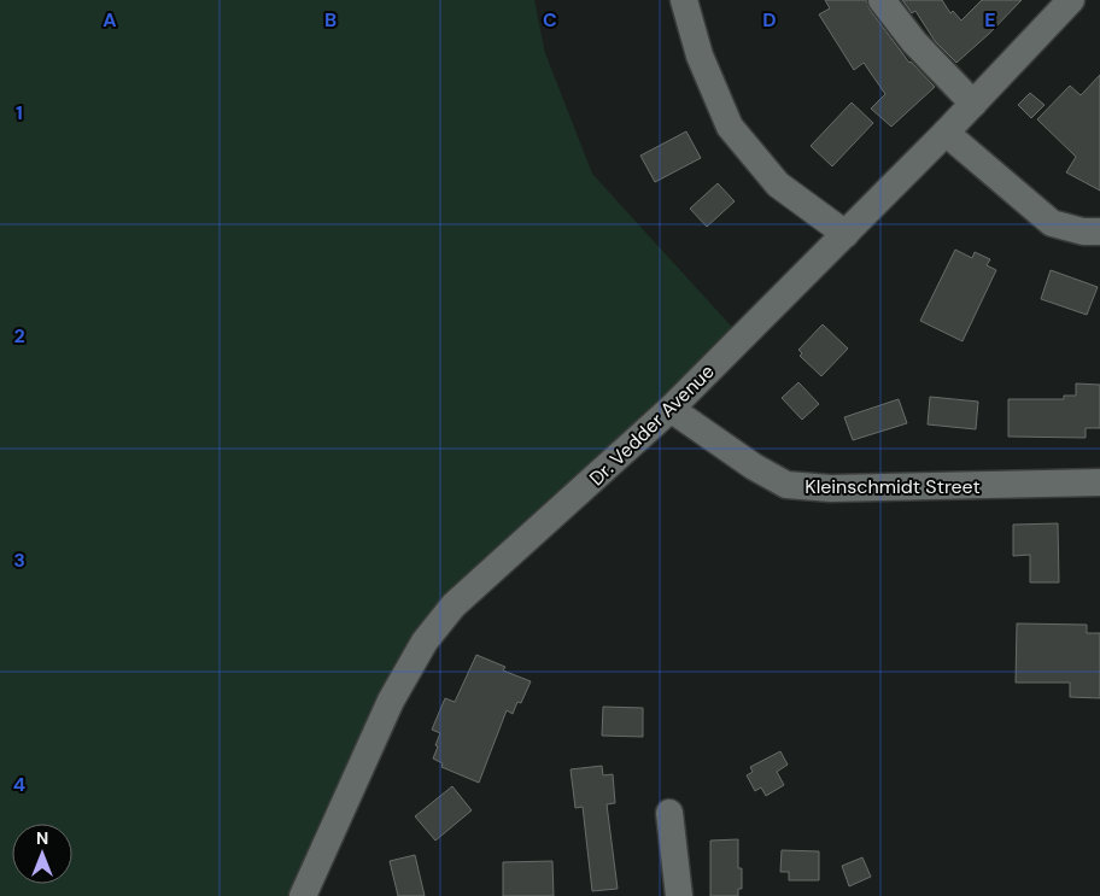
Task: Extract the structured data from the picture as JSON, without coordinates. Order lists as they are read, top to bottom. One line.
{"streets":{"street":["Dr. Vedder Avenue","Kleinschmidt Street"]},"crossings":[["Dr. Vedder Avenue","Kleinschmidt Street"]],"north":"top","grid":{"columns":["A","B","C","D","E"],"rows":["1","2","3","4"]}}
